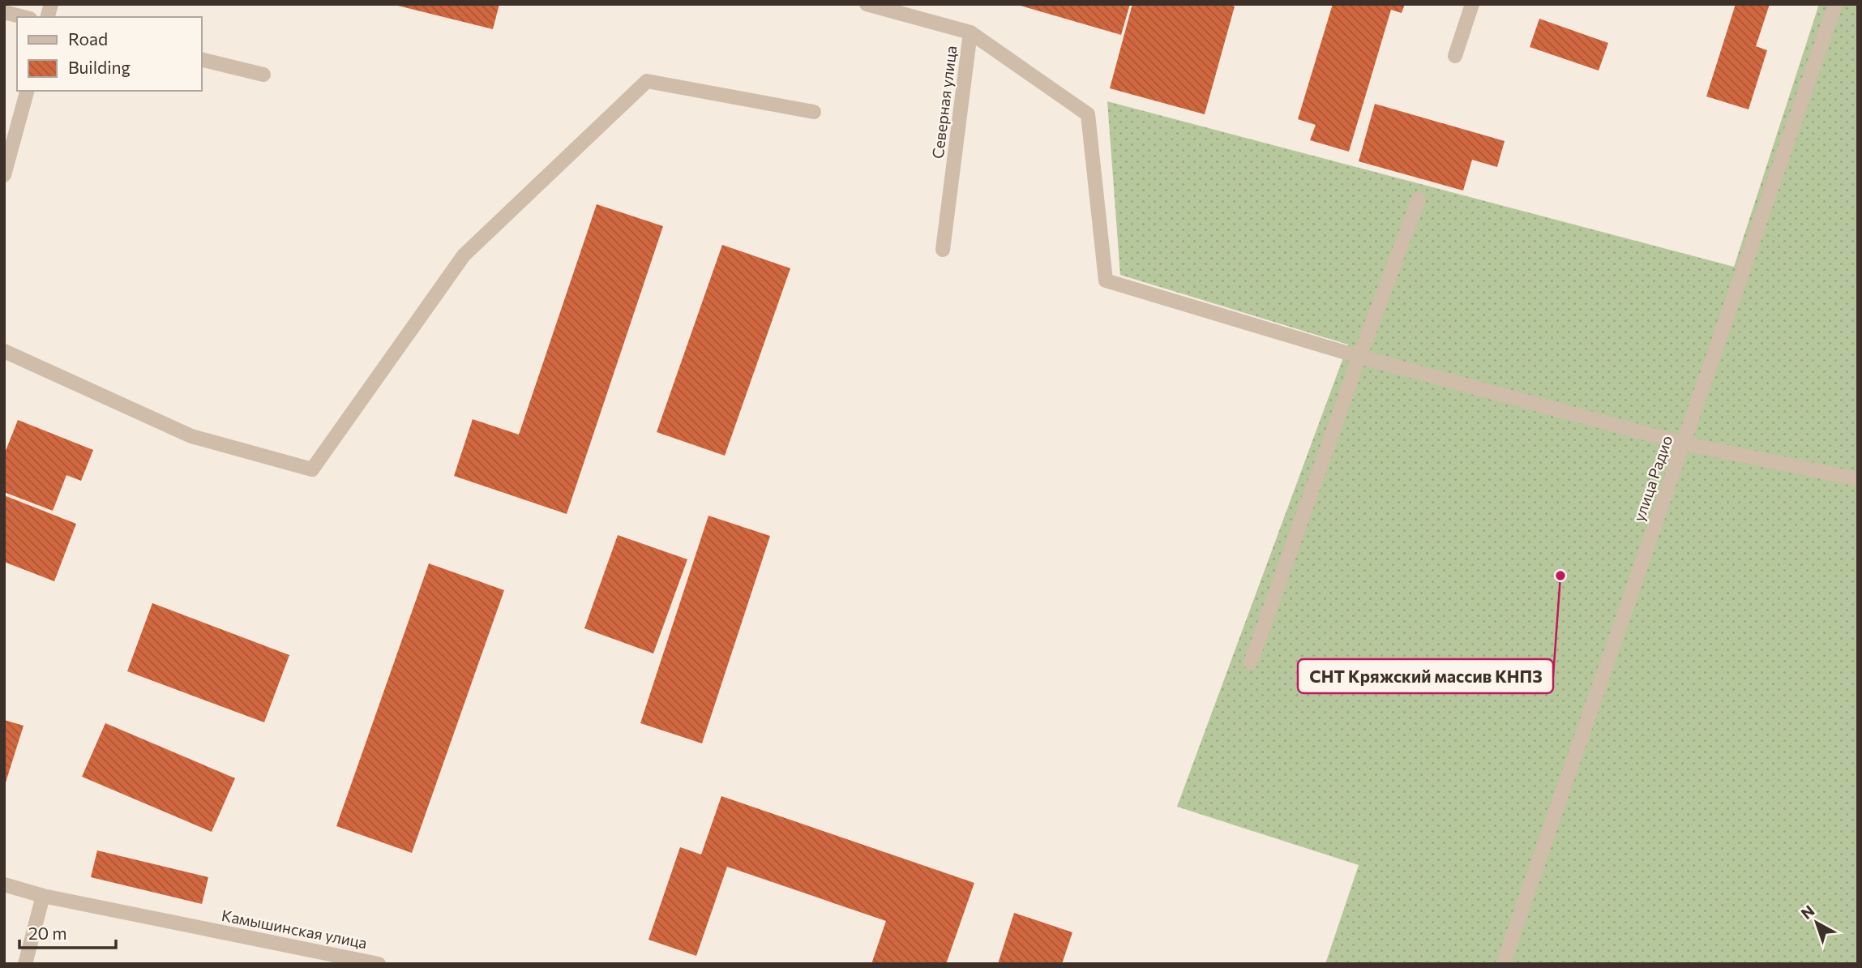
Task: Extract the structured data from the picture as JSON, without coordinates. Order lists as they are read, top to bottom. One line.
{"streets":{"street":["Северная улица","улица Радио","Камышинская улица"]},"places":["СНТ Кряжский массив КНПЗ"],"legend":["Road","Building"],"scale_bar":"20 m","north":"top left"}
